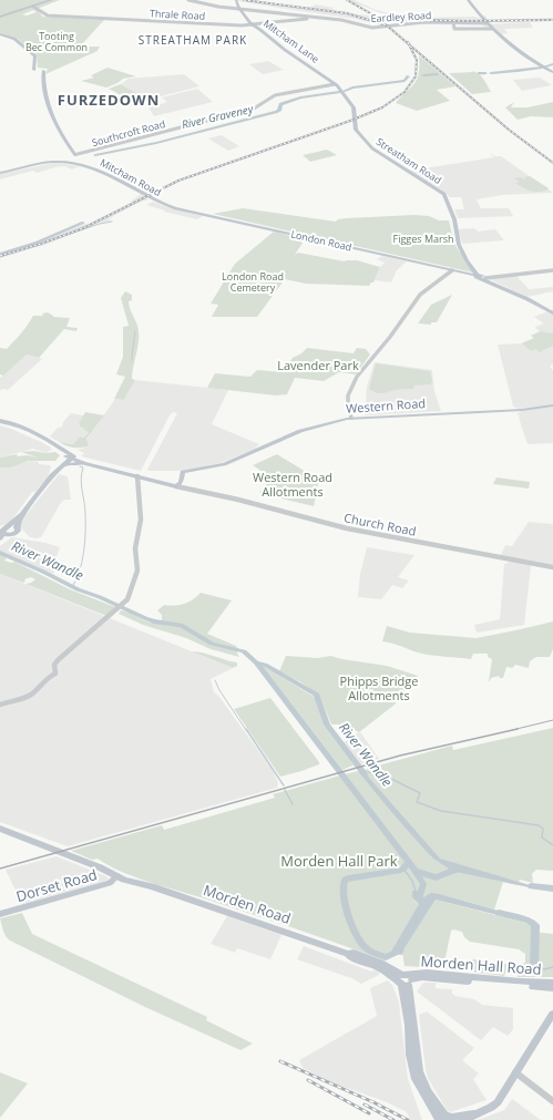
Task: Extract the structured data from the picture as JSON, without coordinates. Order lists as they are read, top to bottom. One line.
{"streets":{"highway":["Morden Road","Morden Hall Road"],"main road":["Mitcham Lane","Streatham Road","Mitcham Road","London Road","Western Road","Dorset Road"],"street":["Thrale Road","Eardley Road","Southcroft Road","Church Road"]},"crossings":[["Thrale Road","Eardley Road"],["Thrale Road","Mitcham Lane"],["Eardley Road","Mitcham Lane"],["Mitcham Lane","Southcroft Road"],["Mitcham Lane","Streatham Road"],["Streatham Road","London Road"],["Mitcham Road","London Road"],["Western Road","Church Road"],["Dorset Road","Morden Road"],["Morden Road","Morden Hall Road"]],"districts":["STREATHAM PARK","FURZEDOWN"],"water":["River Graveney","River Wandle"],"parks":["Tooting Bec Common","Figges Marsh","London Road Cemetery","Lavender Park","Western Road Allotments","Phipps Bridge Allotments","Morden Hall Park"]}
